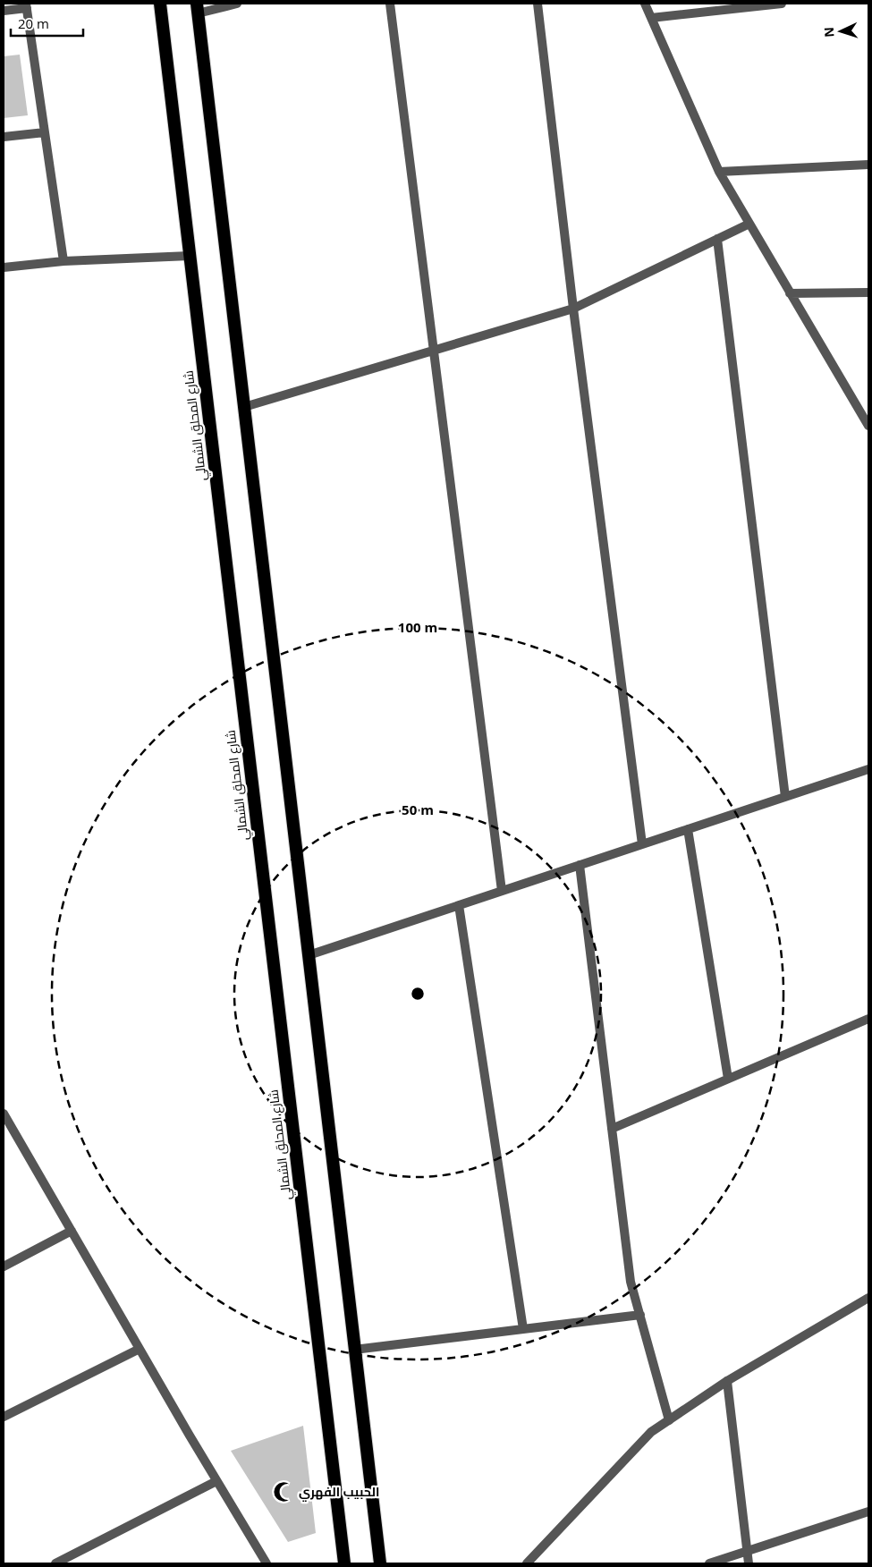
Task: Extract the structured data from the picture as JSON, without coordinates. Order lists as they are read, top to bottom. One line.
{"streets":{"highway":["شارع المحلق الشمالي"]},"places":{"mosque":["الحبيب الفهري"]},"scale_bar":"20 m","north":"left","rings":["100 m","50 m"]}
